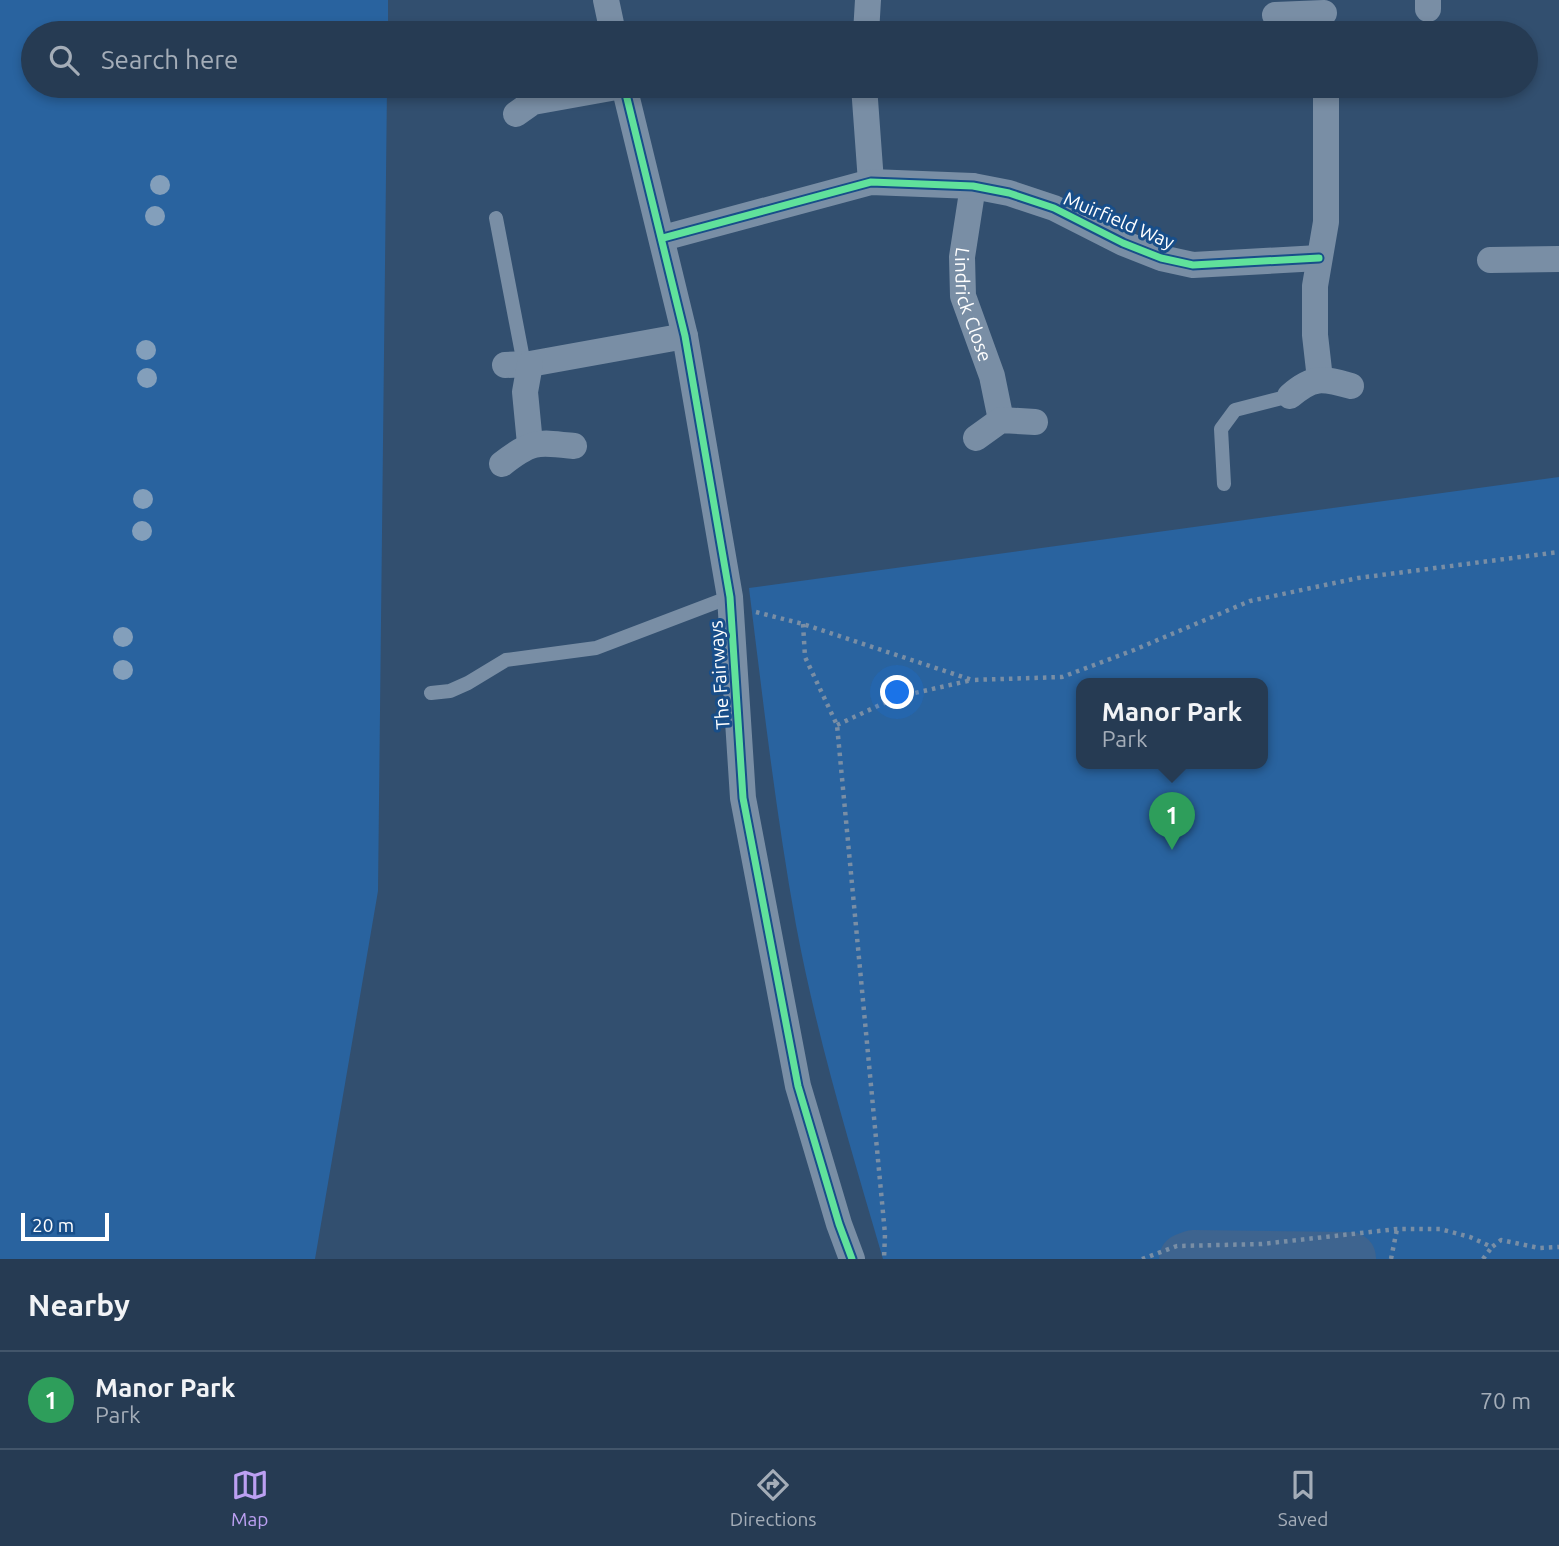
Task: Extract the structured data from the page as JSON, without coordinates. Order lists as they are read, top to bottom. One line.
{"streets":{"street":["Muirfield Way","Lindrick Close","The Fairways"]},"crossings":[["Muirfield Way","Lindrick Close"],["Muirfield Way","The Fairways"]],"scale_bar":"20 m","page":{"search":"Search here","popup":["Manor Park","Park"],"pins":"1","scale":"20 m","heading":"Nearby","list":[{"mark":"1","name":"Manor Park","note":"Park","value":"70 m"}],"nav":["Map","Directions","Saved"]}}
